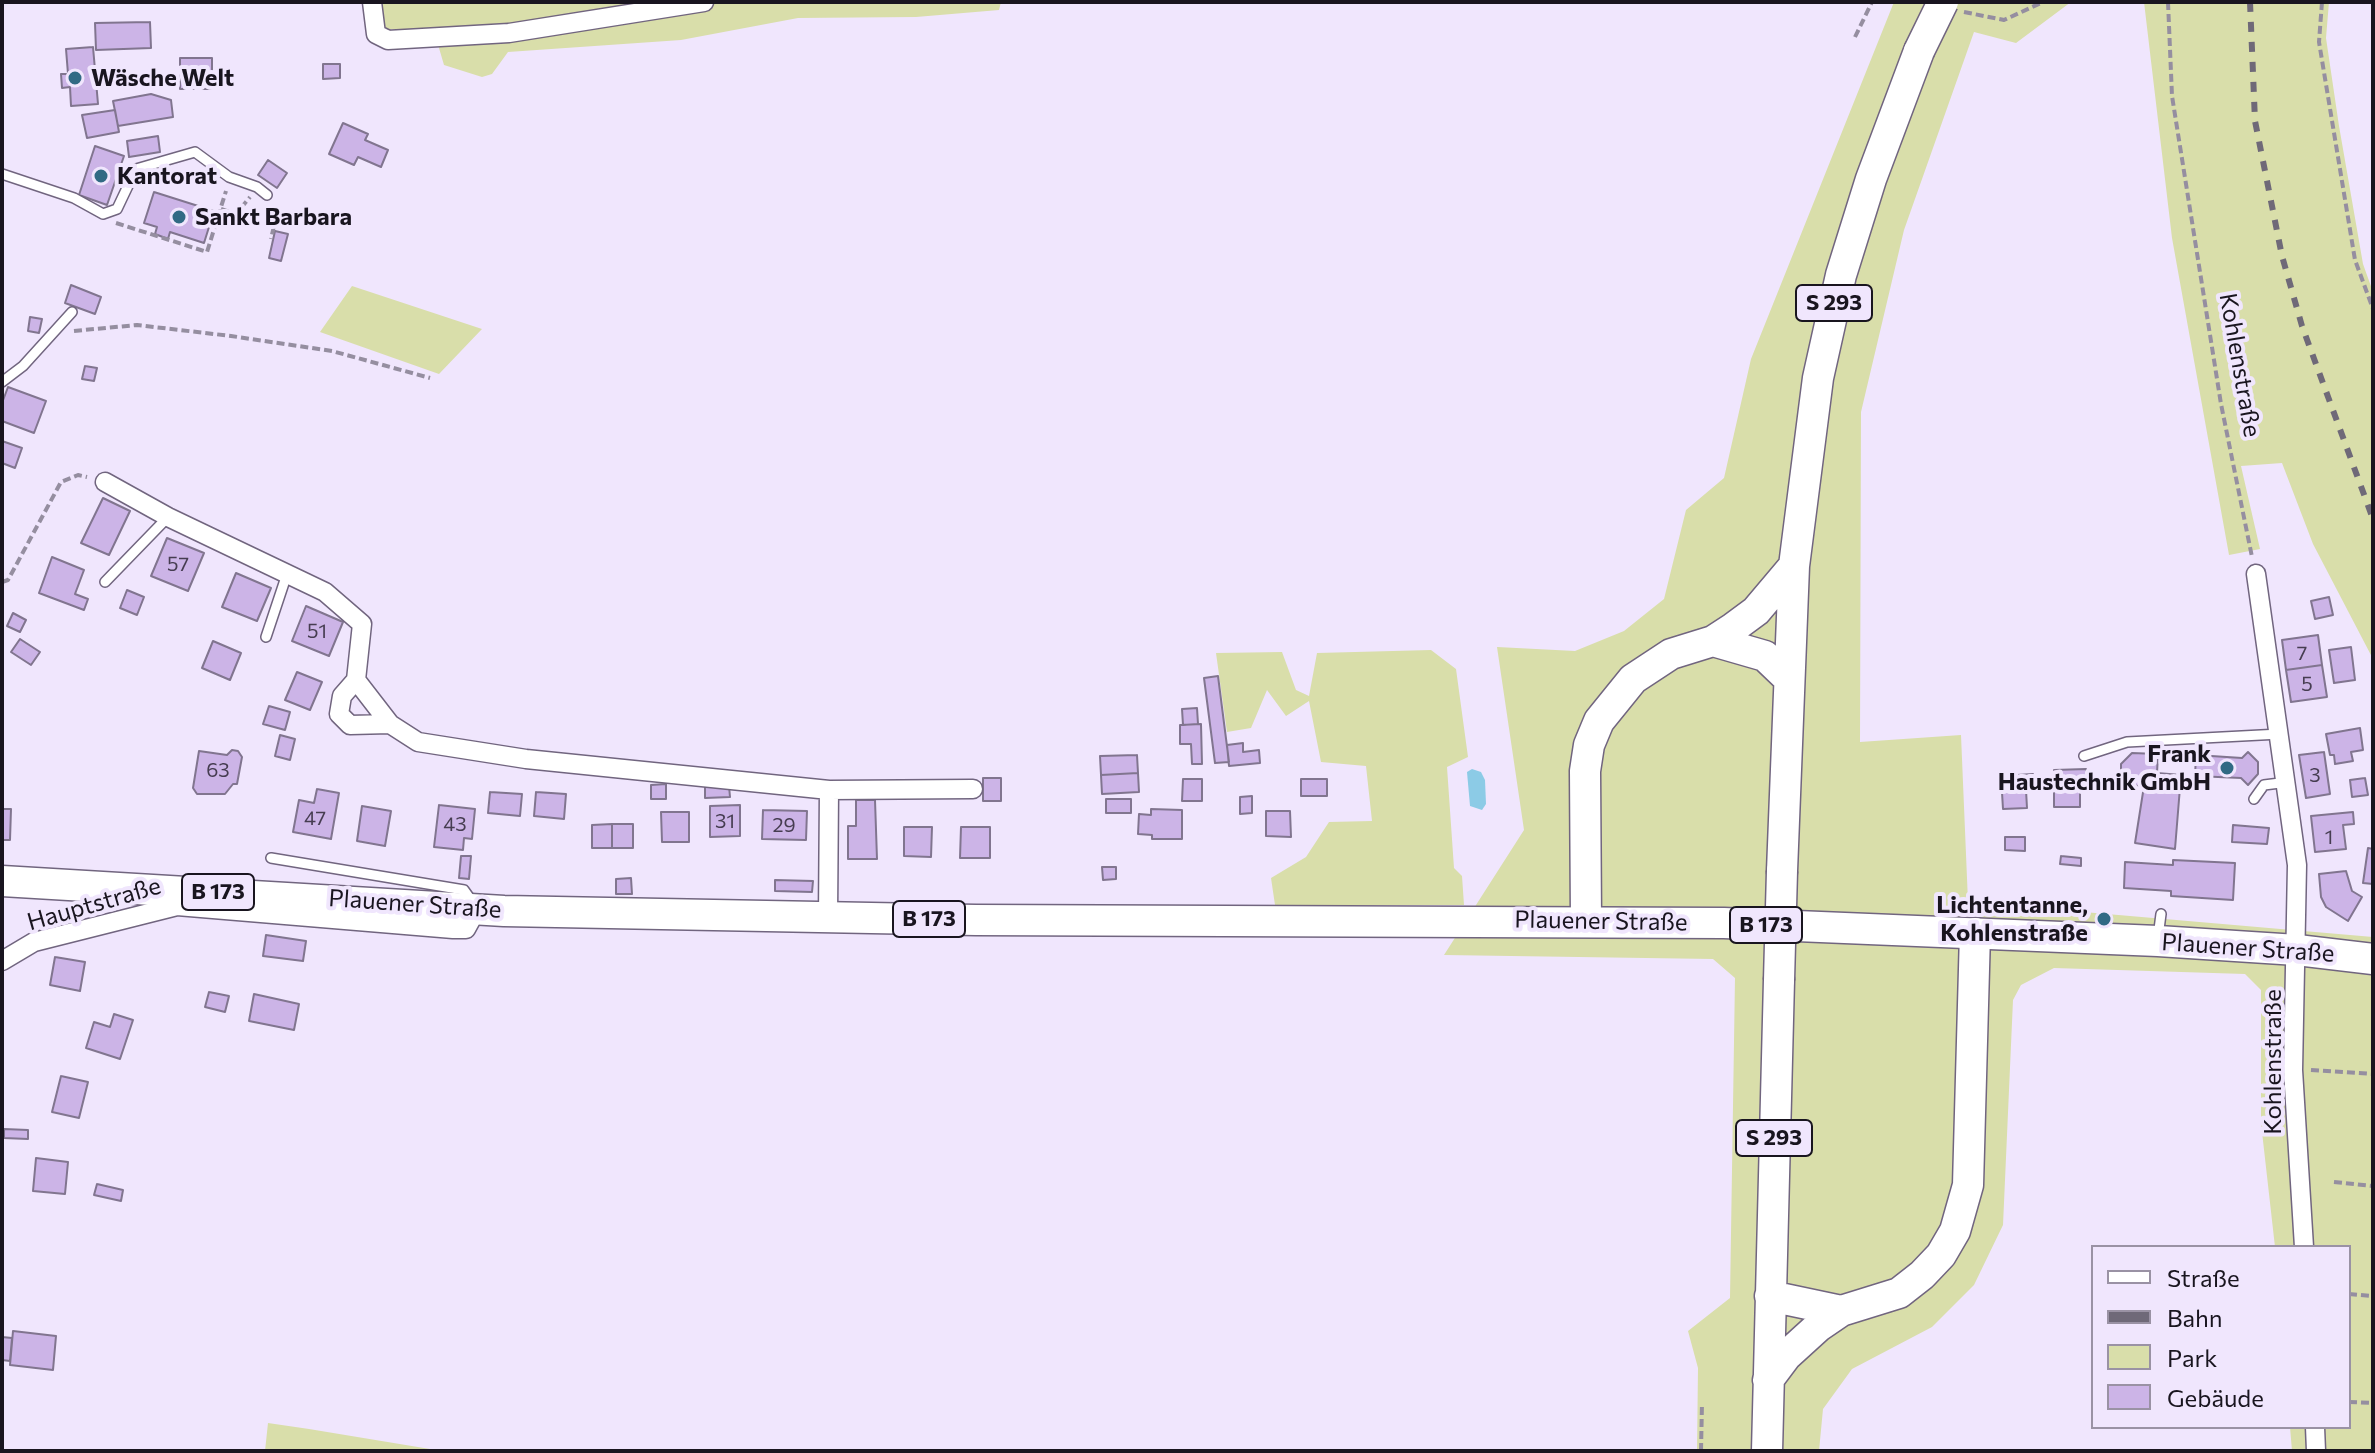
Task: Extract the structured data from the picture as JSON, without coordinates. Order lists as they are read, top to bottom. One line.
{"streets":{"main road":["S 293","B 173","Plauener Straße"],"street":["Kohlenstraße","Hauptstraße"]},"crossings":[["Kohlenstraße","Plauener Straße"],["Hauptstraße","Plauener Straße"]],"places":["Wäsche Welt","Kantorat","Sankt Barbara","Frank Haustechnik GmbH","Lichtentanne, Kohlenstraße"],"house_numbers":["57","51","7","5","63","3","47","31","43","29","1"],"legend":["Straße","Bahn","Park","Gebäude"]}
